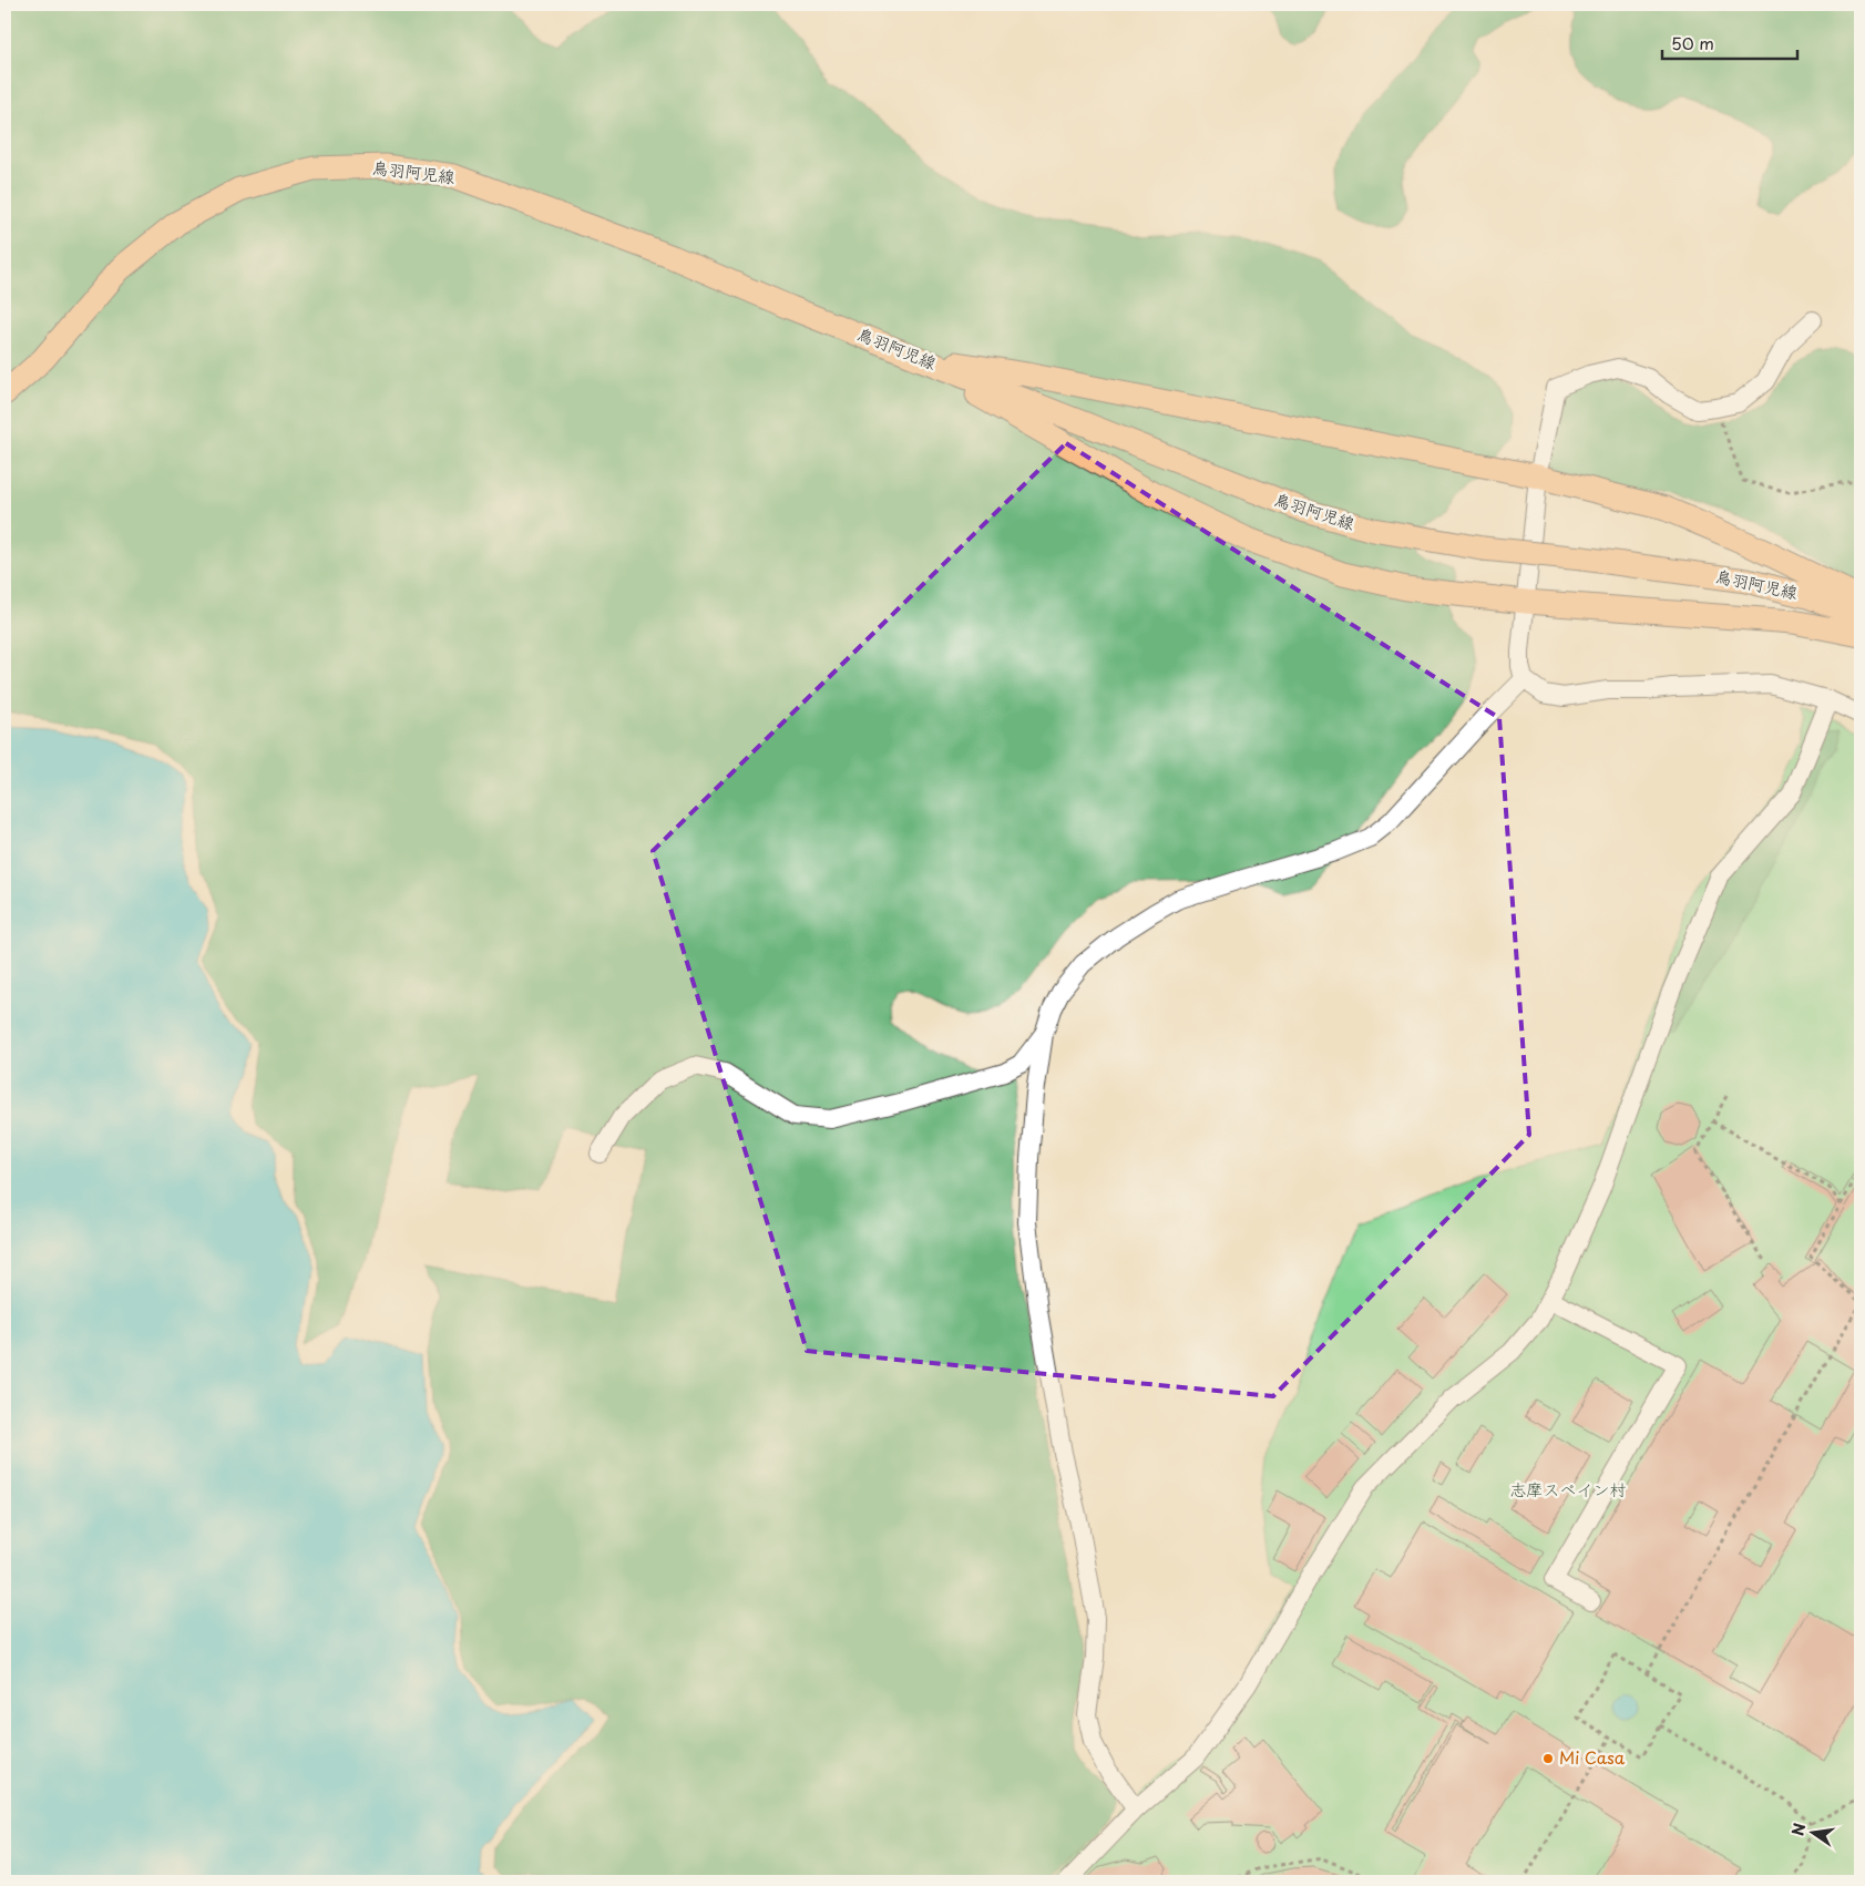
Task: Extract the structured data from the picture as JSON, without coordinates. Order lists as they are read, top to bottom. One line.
{"streets":{"main road":["鳥羽阿児線"]},"parks":["志摩スペイン村"],"places":["Mi Casa"],"scale_bar":"50 m","north":"left"}
